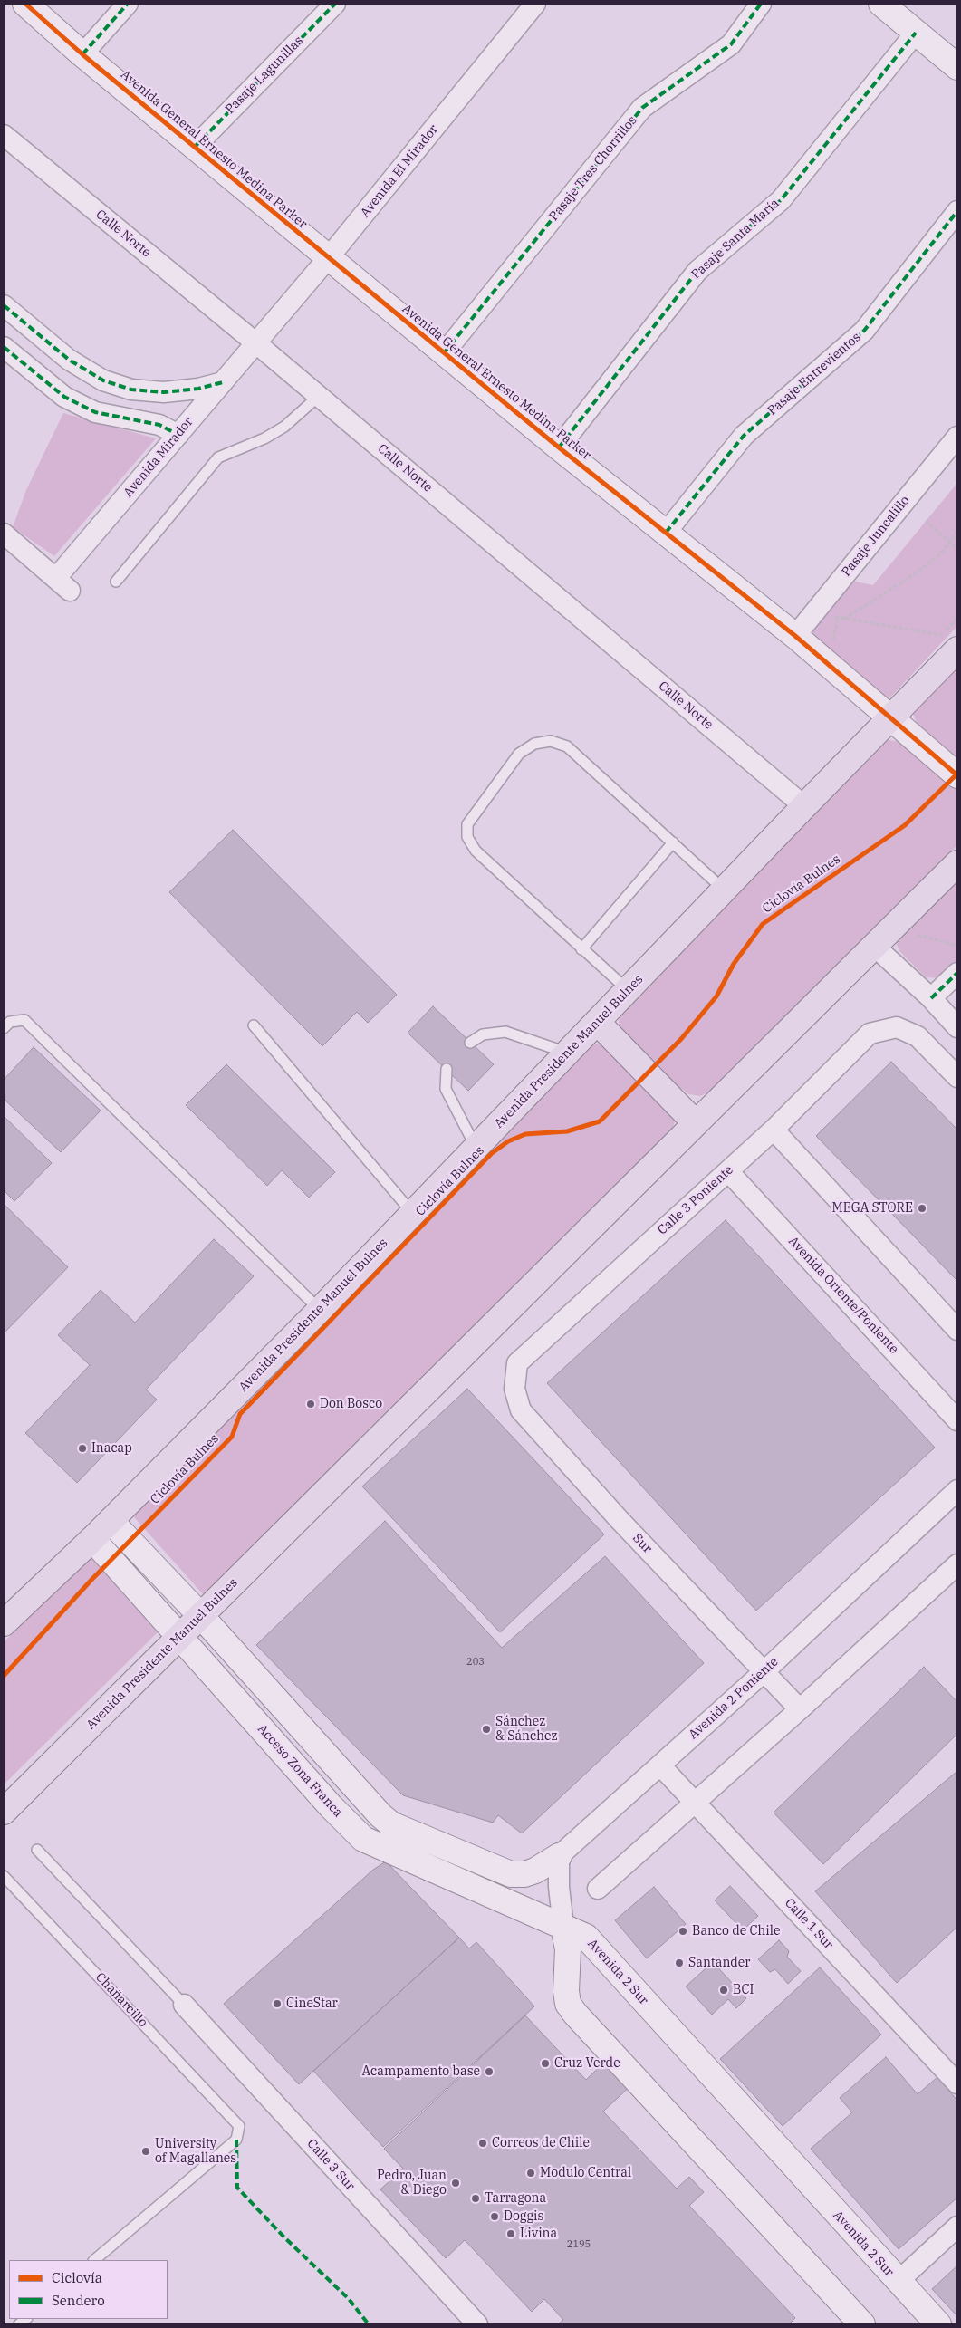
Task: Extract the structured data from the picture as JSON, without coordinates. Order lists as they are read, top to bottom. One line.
{"streets":{"main road":["Avenida Presidente Manuel Bulnes"],"street":["Pasaje Lagunillas","Avenida General Ernesto Medina Parker","Pasaje Tres Chorrillos","Avenida El Mirador","Calle Norte","Pasaje Santa María","Pasaje Entrevientos","Avenida Mirador","Pasaje Juncalillo","Calle 3 Poniente","Avenida Oriente/Poniente","Sur","Avenida 2 Poniente","Acceso Zona Franca","Calle 1 Sur","Avenida 2 Sur","Calle 3 Sur"],"lane":["Chañarcillo"],"cycle path":["Ciclovía Bulnes"]},"crossings":[["Pasaje Lagunillas","Avenida General Ernesto Medina Parker"],["Avenida General Ernesto Medina Parker","Pasaje Tres Chorrillos"],["Avenida General Ernesto Medina Parker","Avenida El Mirador"],["Avenida General Ernesto Medina Parker","Pasaje Santa María"],["Avenida General Ernesto Medina Parker","Pasaje Entrevientos"],["Avenida General Ernesto Medina Parker","Pasaje Juncalillo"],["Avenida General Ernesto Medina Parker","Avenida Presidente Manuel Bulnes"],["Avenida El Mirador","Calle Norte"],["Avenida El Mirador","Avenida Mirador"],["Calle Norte","Avenida Mirador"],["Calle Norte","Avenida Presidente Manuel Bulnes"],["Avenida Presidente Manuel Bulnes","Acceso Zona Franca"],["Calle 3 Poniente","Avenida Oriente/Poniente"],["Calle 3 Poniente","Sur"],["Sur","Avenida 2 Poniente"],["Avenida 2 Poniente","Calle 1 Sur"],["Acceso Zona Franca","Avenida 2 Sur"]],"places":["MEGA STORE","Don Bosco","Inacap","Sánchez & Sánchez","Banco de Chile","Santander","BCI","CineStar","Cruz Verde","Acampamento base","Correos de Chile","University of Magallanes","Modulo Central","Pedro, Juan & Diego","Tarragona","Doggis","Livina"],"house_numbers":["203","2195"],"legend":["Ciclovía","Sendero"]}
